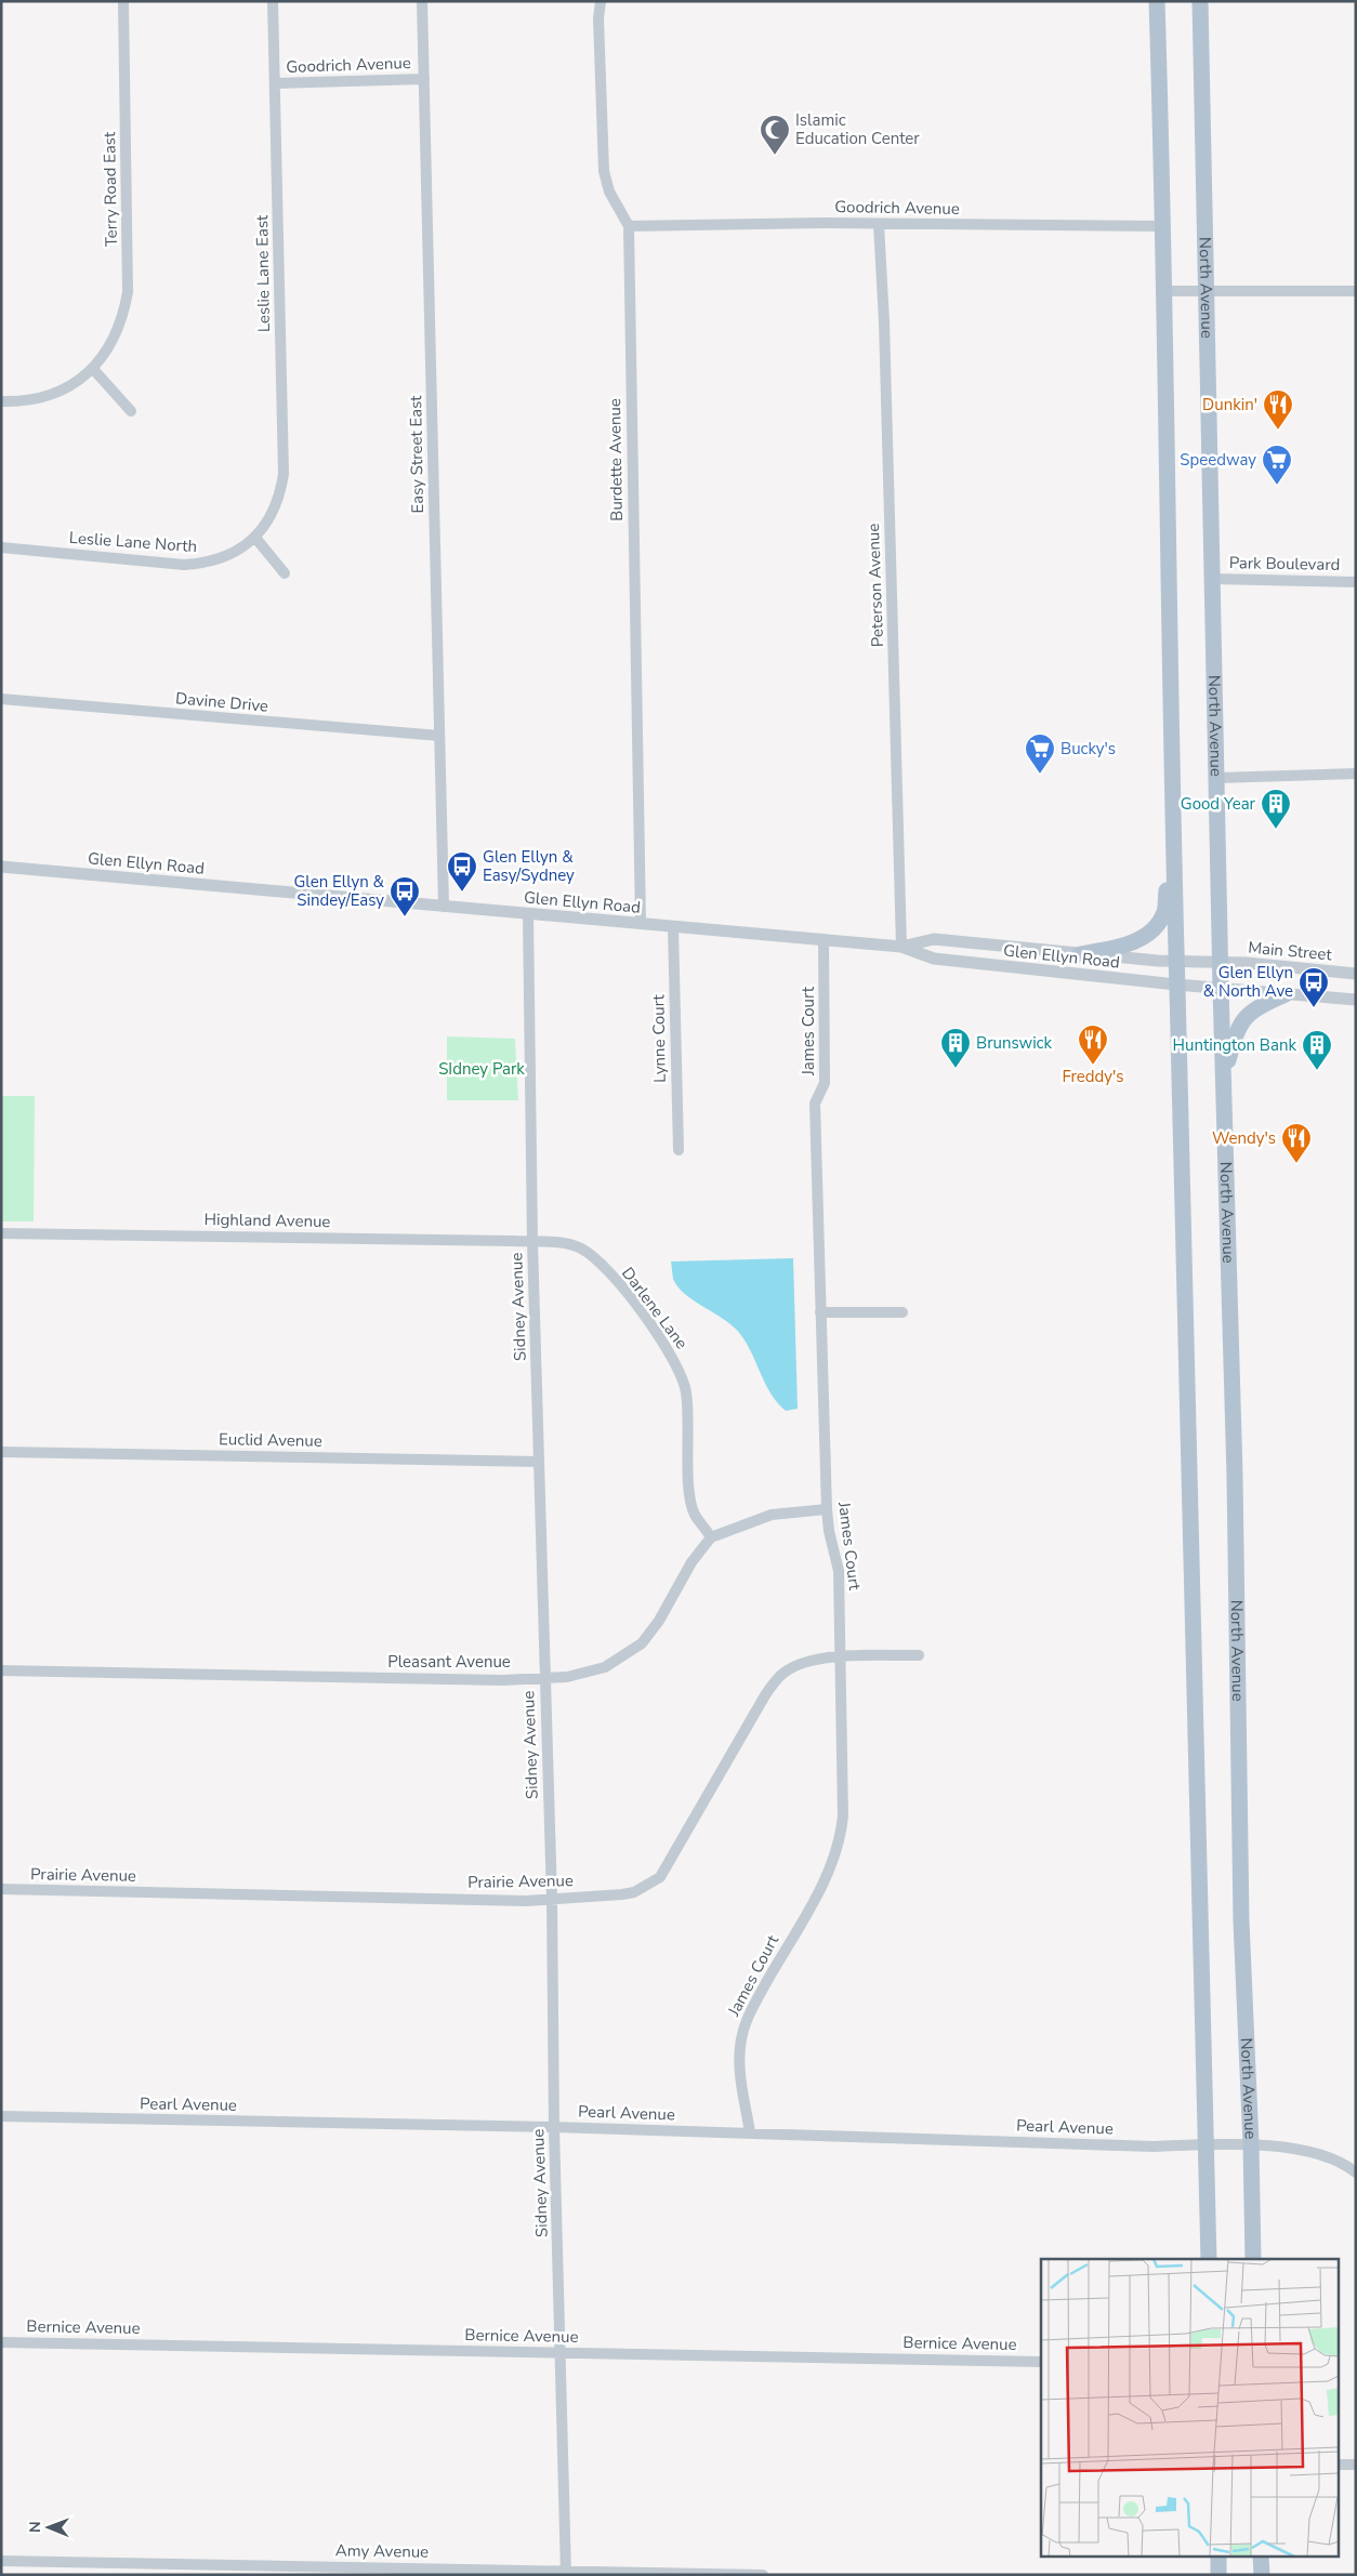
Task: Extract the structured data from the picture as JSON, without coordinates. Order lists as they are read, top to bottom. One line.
{"streets":{"main road":["North Avenue"],"street":["Goodrich Avenue","Terry Road East","Leslie Lane East","Easy Street East","Burdette Avenue","Leslie Lane North","Park Boulevard","Peterson Avenue","Davine Drive","Glen Ellyn Road","Main Street","James Court","Lynne Court","Highland Avenue","Sidney Avenue","Darlene Lane","Euclid Avenue","Pleasant Avenue","Prairie Avenue","Pearl Avenue","Bernice Avenue","Amy Avenue"]},"crossings":[["Goodrich Avenue","Leslie Lane East"],["Goodrich Avenue","Easy Street East"],["Goodrich Avenue","Burdette Avenue"],["Goodrich Avenue","Peterson Avenue"],["Leslie Lane East","Leslie Lane North"],["North Avenue","Park Boulevard"],["North Avenue","Glen Ellyn Road"],["North Avenue","Main Street"],["North Avenue","Pearl Avenue"],["Easy Street East","Davine Drive"],["Easy Street East","Glen Ellyn Road"],["Burdette Avenue","Glen Ellyn Road"],["Peterson Avenue","Glen Ellyn Road"],["Glen Ellyn Road","Main Street"],["Glen Ellyn Road","James Court"],["Glen Ellyn Road","Lynne Court"],["Glen Ellyn Road","Sidney Avenue"],["James Court","Pleasant Avenue"],["James Court","Prairie Avenue"],["James Court","Pearl Avenue"],["Highland Avenue","Sidney Avenue"],["Highland Avenue","Darlene Lane"],["Sidney Avenue","Darlene Lane"],["Sidney Avenue","Euclid Avenue"],["Sidney Avenue","Pleasant Avenue"],["Sidney Avenue","Prairie Avenue"],["Sidney Avenue","Pearl Avenue"],["Sidney Avenue","Bernice Avenue"],["Sidney Avenue","Amy Avenue"],["Darlene Lane","Pleasant Avenue"]],"parks":["SIdney Park"],"places":{"mosque":["Islamic Education Center"],"restaurant":["Dunkin'","Freddy's","Wendy's"],"supermarket":["Speedway","Bucky's"],"building":["Good Year","Brunswick","Huntington Bank"],"bus stop":["Glen Ellyn & Easy/Sydney","Glen Ellyn & Sindey/Easy","Glen Ellyn & North Ave"]},"north":"left"}
